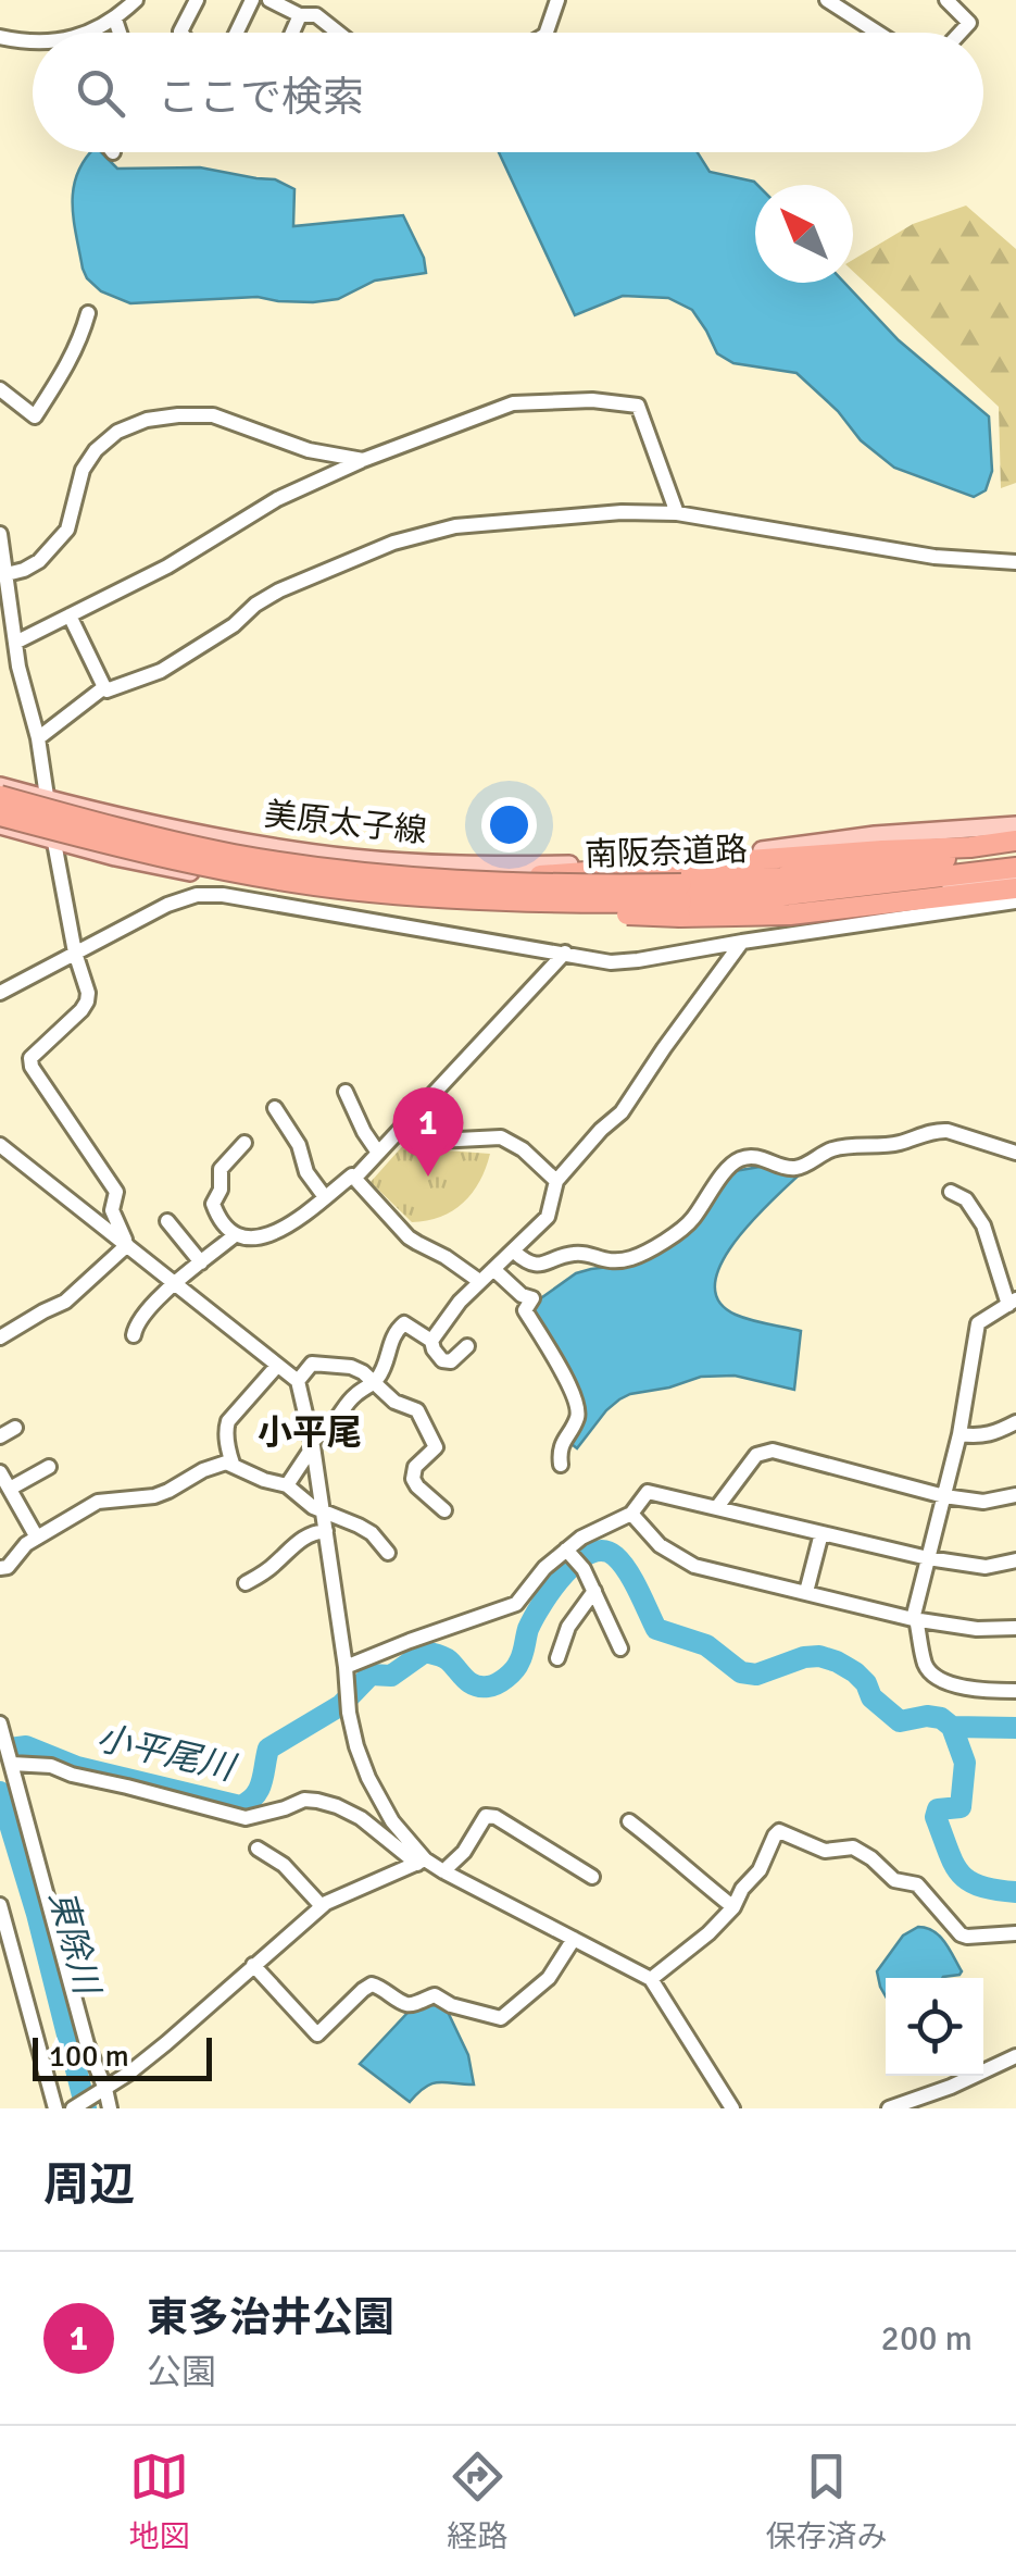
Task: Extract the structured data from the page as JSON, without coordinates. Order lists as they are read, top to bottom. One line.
{"streets":{"highway":["南阪奈道路"],"main road":["美原太子線"]},"districts":["小平尾"],"water":["小平尾川","東除川"],"scale_bar":"100 m","north":"top left","page":{"search":"ここで検索","pins":"1","scale":"100 m","heading":"周辺","list":[{"mark":"1","name":"東多治井公園","note":"公園","value":"200 m"}],"nav":["地図","経路","保存済み"]}}
